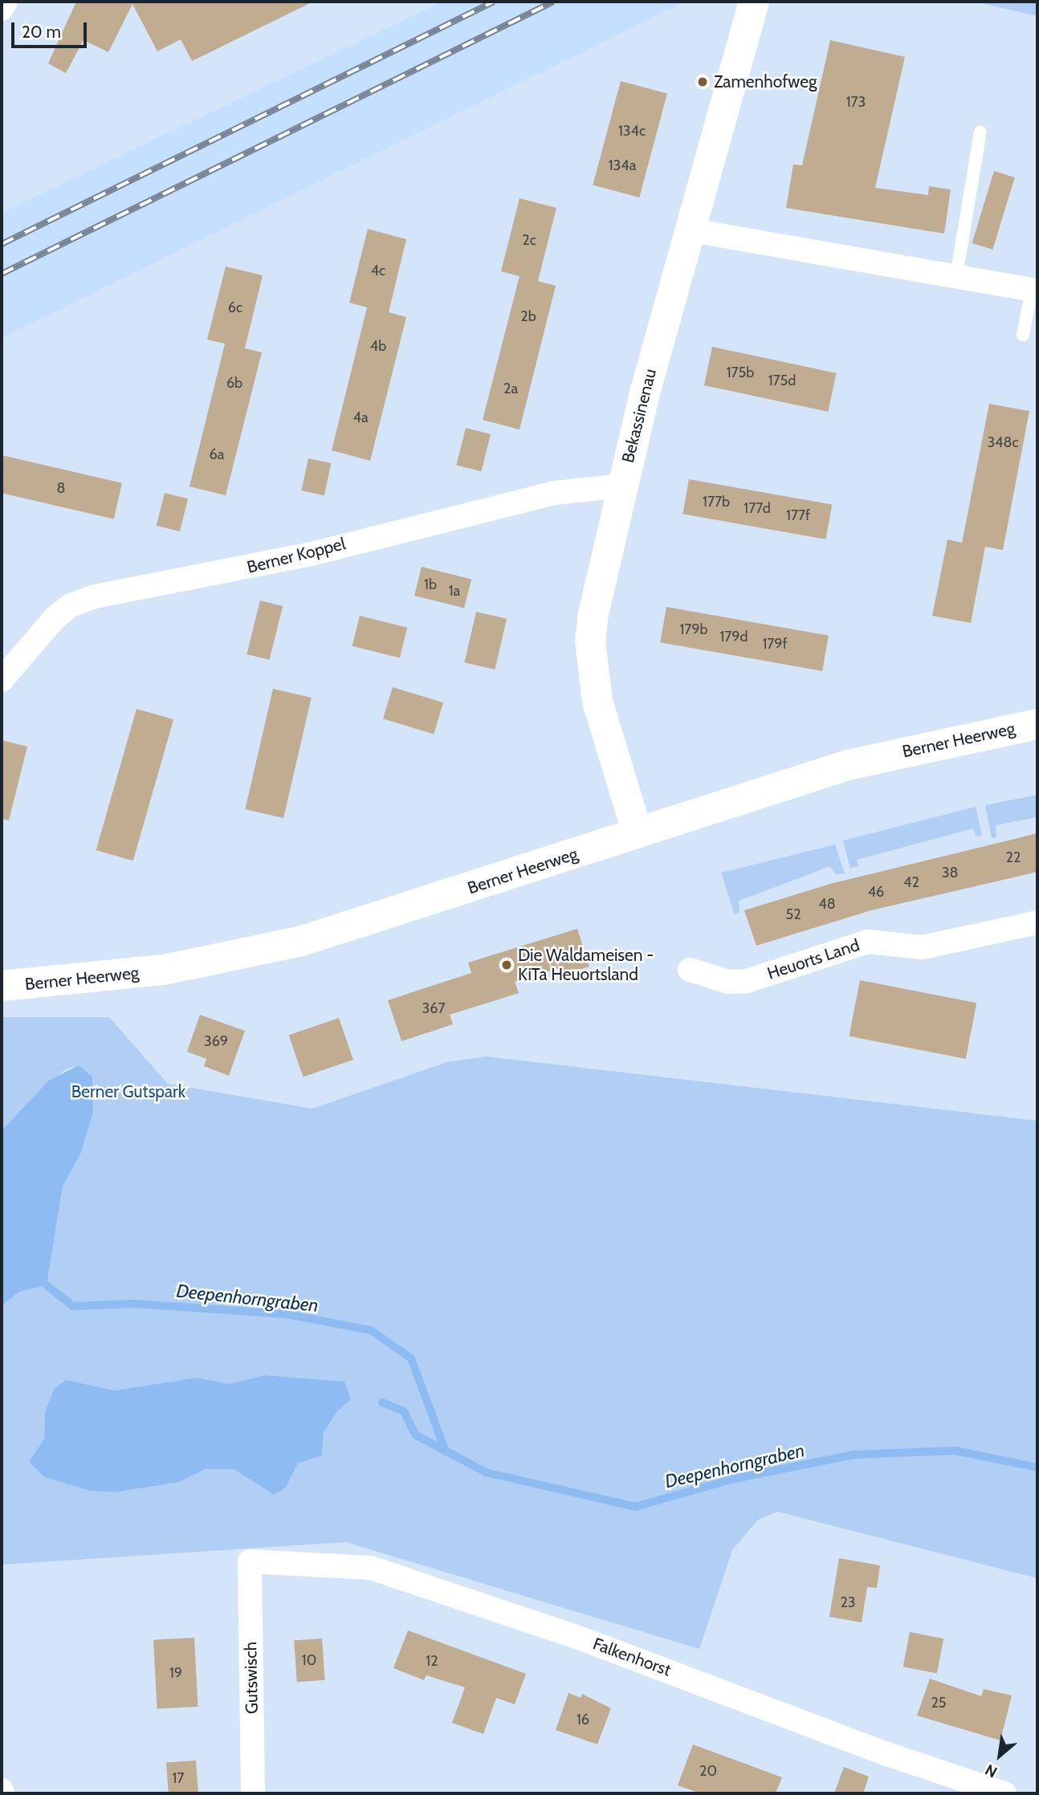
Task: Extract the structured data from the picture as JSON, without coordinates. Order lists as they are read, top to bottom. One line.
{"streets":{"main road":["Bekassinenau","Berner Heerweg"],"street":["Berner Koppel","Heuorts Land","Falkenhorst","Gutswisch"]},"crossings":[["Bekassinenau","Berner Koppel"],["Bekassinenau","Berner Heerweg"],["Falkenhorst","Gutswisch"]],"water":["Deepenhorngraben"],"parks":["Berner Gutspark"],"places":["Zamenhofweg","Die Waldameisen - KiTa Heuortsland"],"house_numbers":["173","134c","134a","2c","4c","6c","2b","4b","175b","175d","6b","2a","4a","348c","6a","8","177b","177d","177f","1b","1a","179b","179d","179f","22","38","42","46","48","52","367","369","23","10","12","19","25","16","20","17"],"scale_bar":"20 m","north":"bottom left"}
